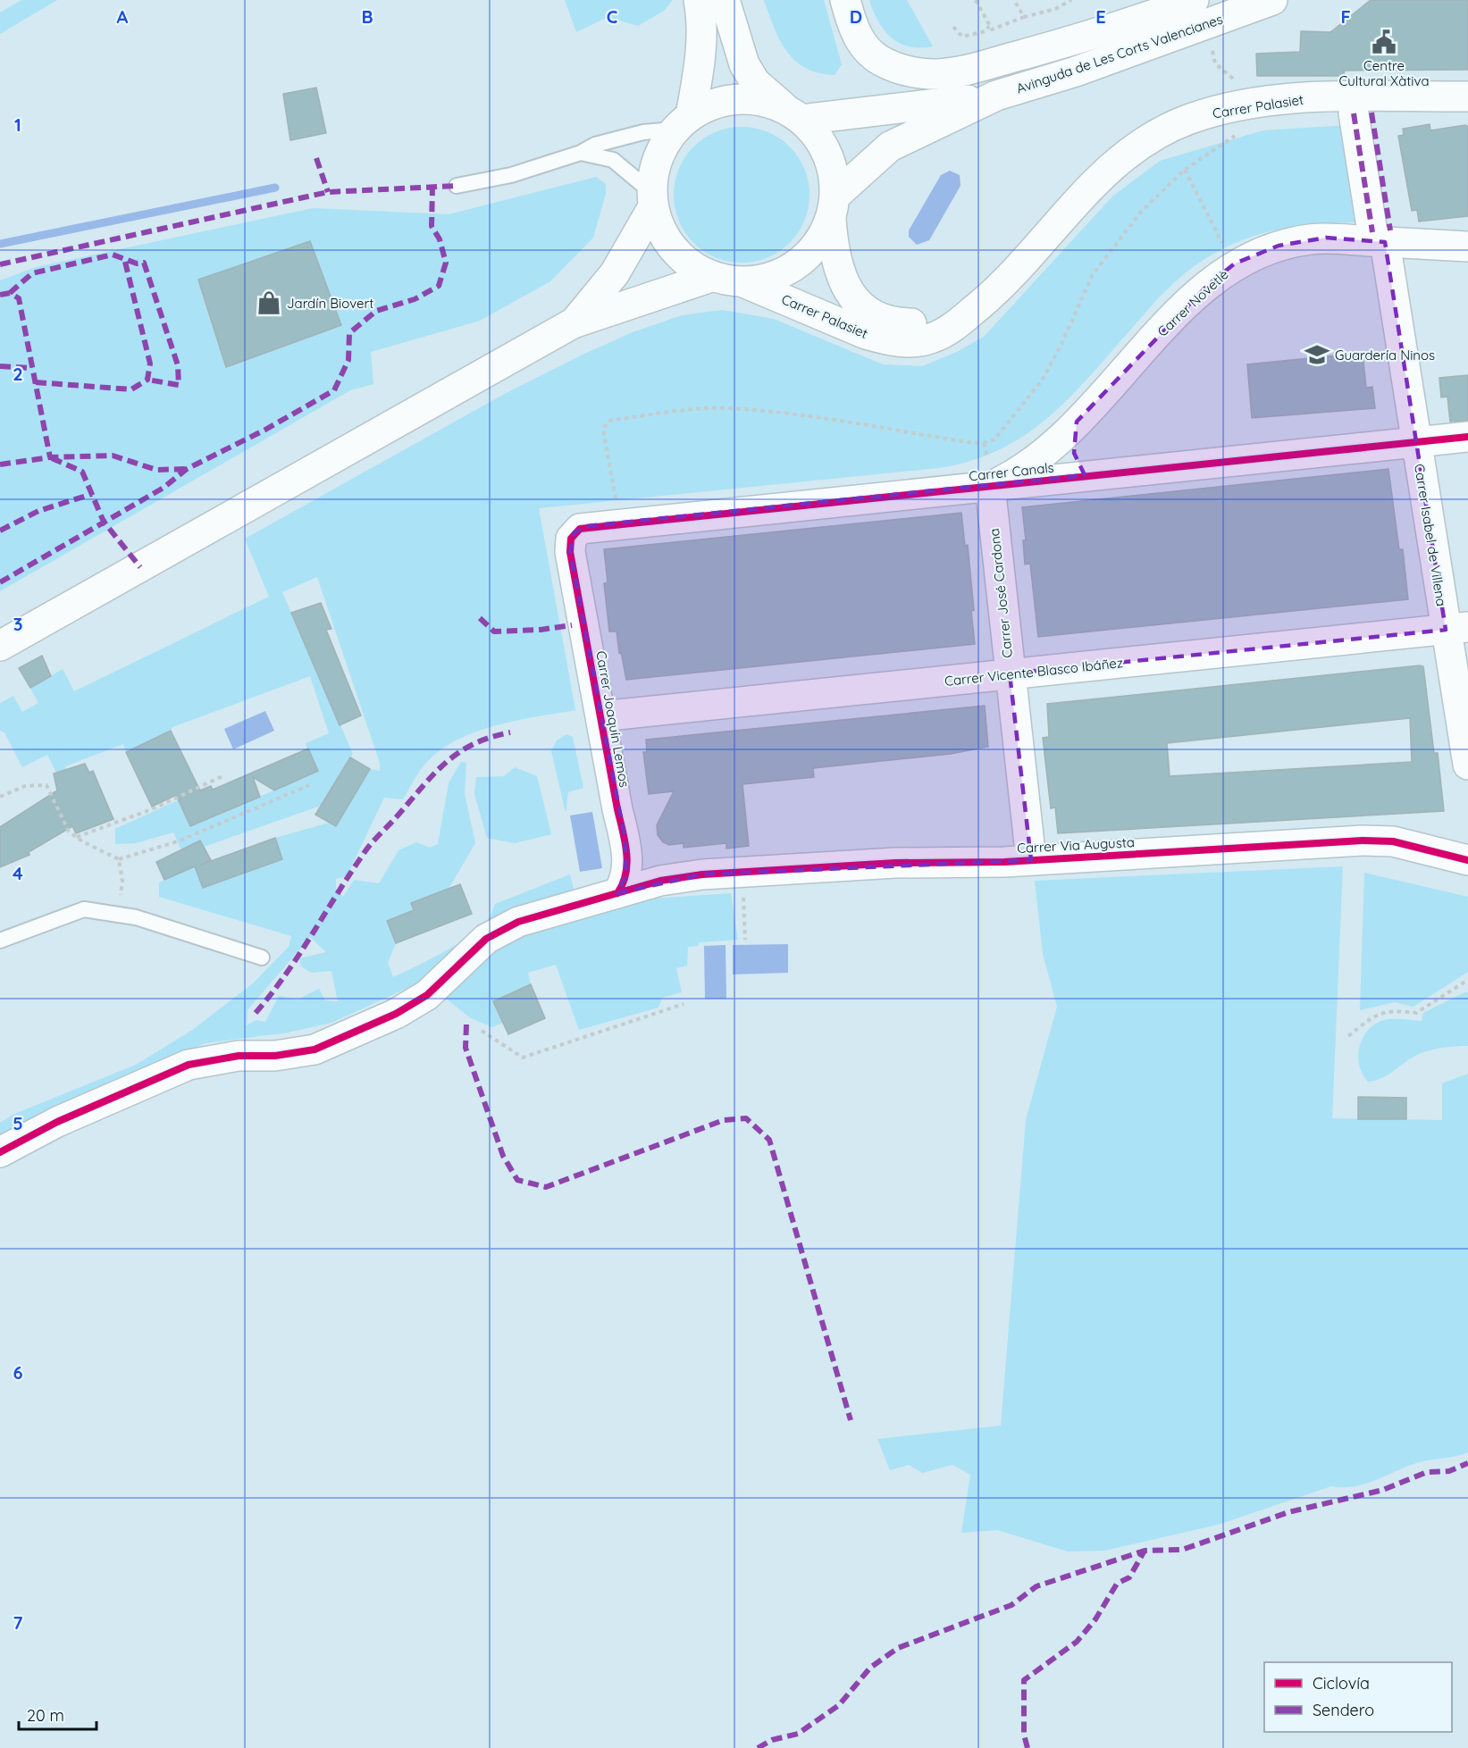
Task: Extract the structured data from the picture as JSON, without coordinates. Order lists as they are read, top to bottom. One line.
{"streets":{"street":["Avinguda de Les Corts Valencianes","Carrer Palasiet","Carrer Novetlè","Carrer Canals","Carrer Isabel de Villena","Carrer José Cardona","Carrer Vicente Blasco Ibáñez","Carrer Joaquín Lemos","Carrer Via Augusta"]},"crossings":[["Avinguda de Les Corts Valencianes","Carrer Palasiet"],["Carrer Novetlè","Carrer Canals"],["Carrer Novetlè","Carrer Isabel de Villena"],["Carrer Novetlè","Carrer José Cardona"],["Carrer Canals","Carrer Isabel de Villena"],["Carrer Canals","Carrer José Cardona"],["Carrer Canals","Carrer Joaquín Lemos"],["Carrer Isabel de Villena","Carrer Vicente Blasco Ibáñez"],["Carrer José Cardona","Carrer Vicente Blasco Ibáñez"],["Carrer José Cardona","Carrer Via Augusta"],["Carrer Vicente Blasco Ibáñez","Carrer Joaquín Lemos"],["Carrer Joaquín Lemos","Carrer Via Augusta"]],"places":{"public building":["Centre Cultural Xàtiva"],"shop":["Jardín Biovert"],"school or university":["Guardería Ninos"]},"legend":["Ciclovía","Sendero"],"scale_bar":"20 m","grid":{"columns":["A","B","C","D","E","F"],"rows":["1","2","3","4","5","6","7"]}}
